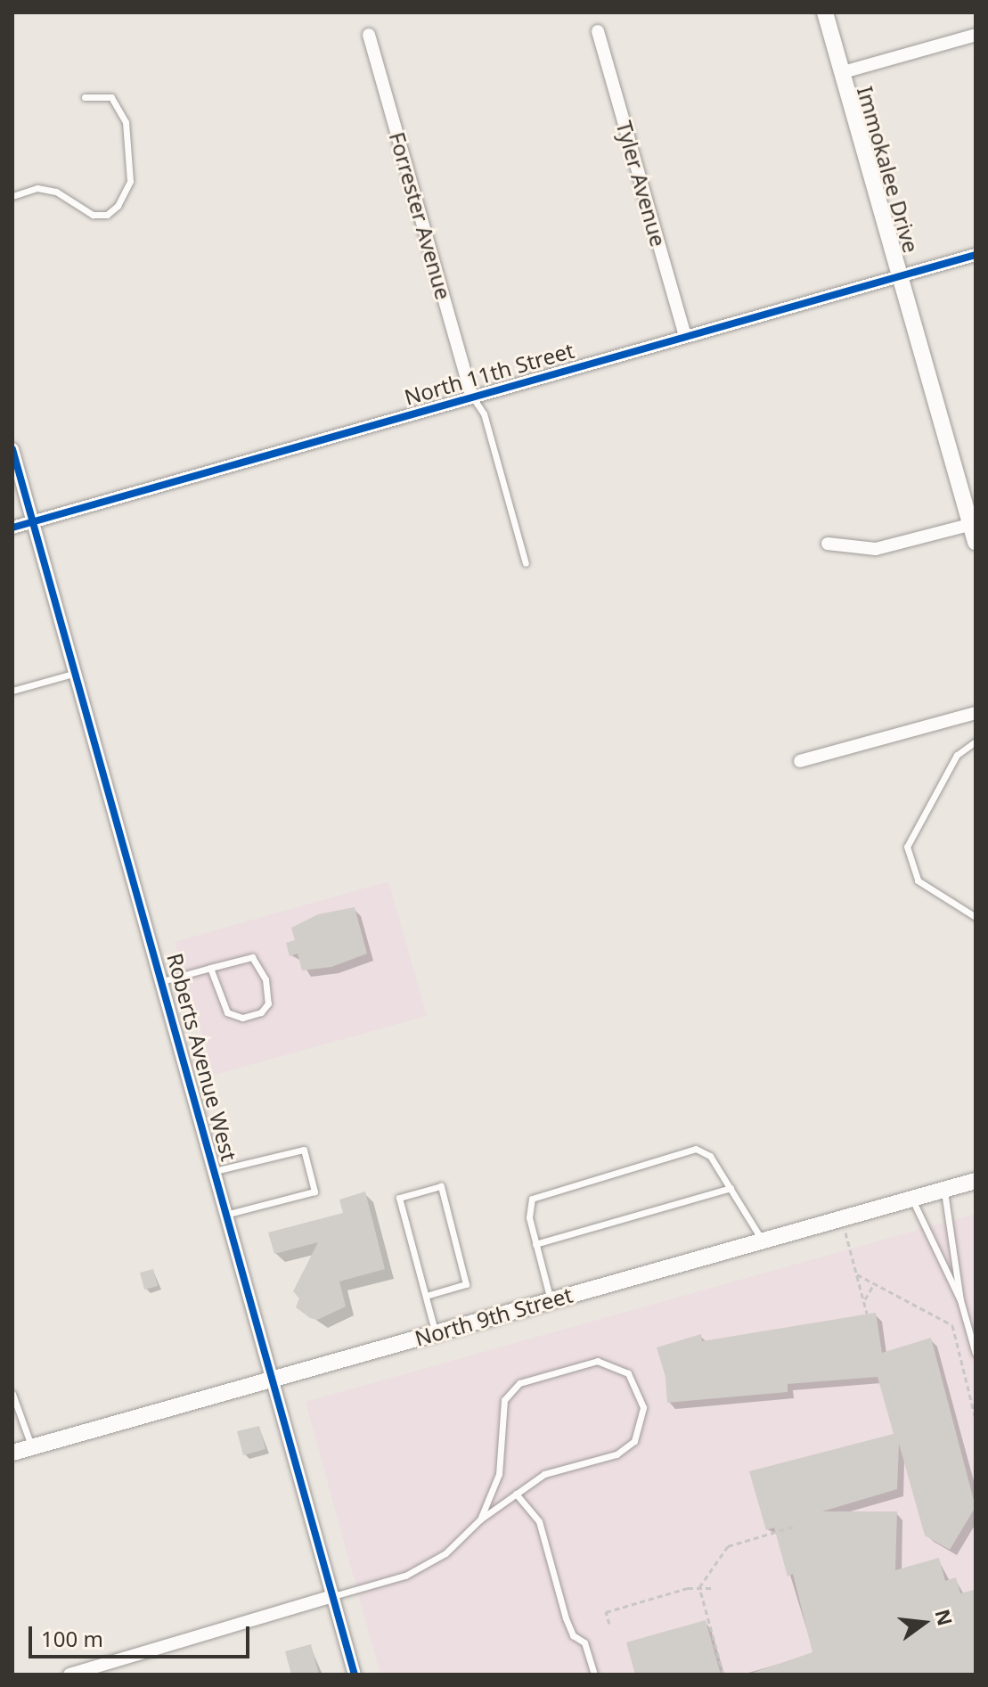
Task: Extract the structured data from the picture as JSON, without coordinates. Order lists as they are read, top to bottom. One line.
{"streets":{"street":["Immokalee Drive","Tyler Avenue","Forrester Avenue","North 11th Street","Roberts Avenue West","North 9th Street"]},"crossings":[["Immokalee Drive","North 11th Street"],["Tyler Avenue","North 11th Street"],["Forrester Avenue","North 11th Street"],["North 11th Street","Roberts Avenue West"],["Roberts Avenue West","North 9th Street"]],"scale_bar":"100 m","north":"right"}
